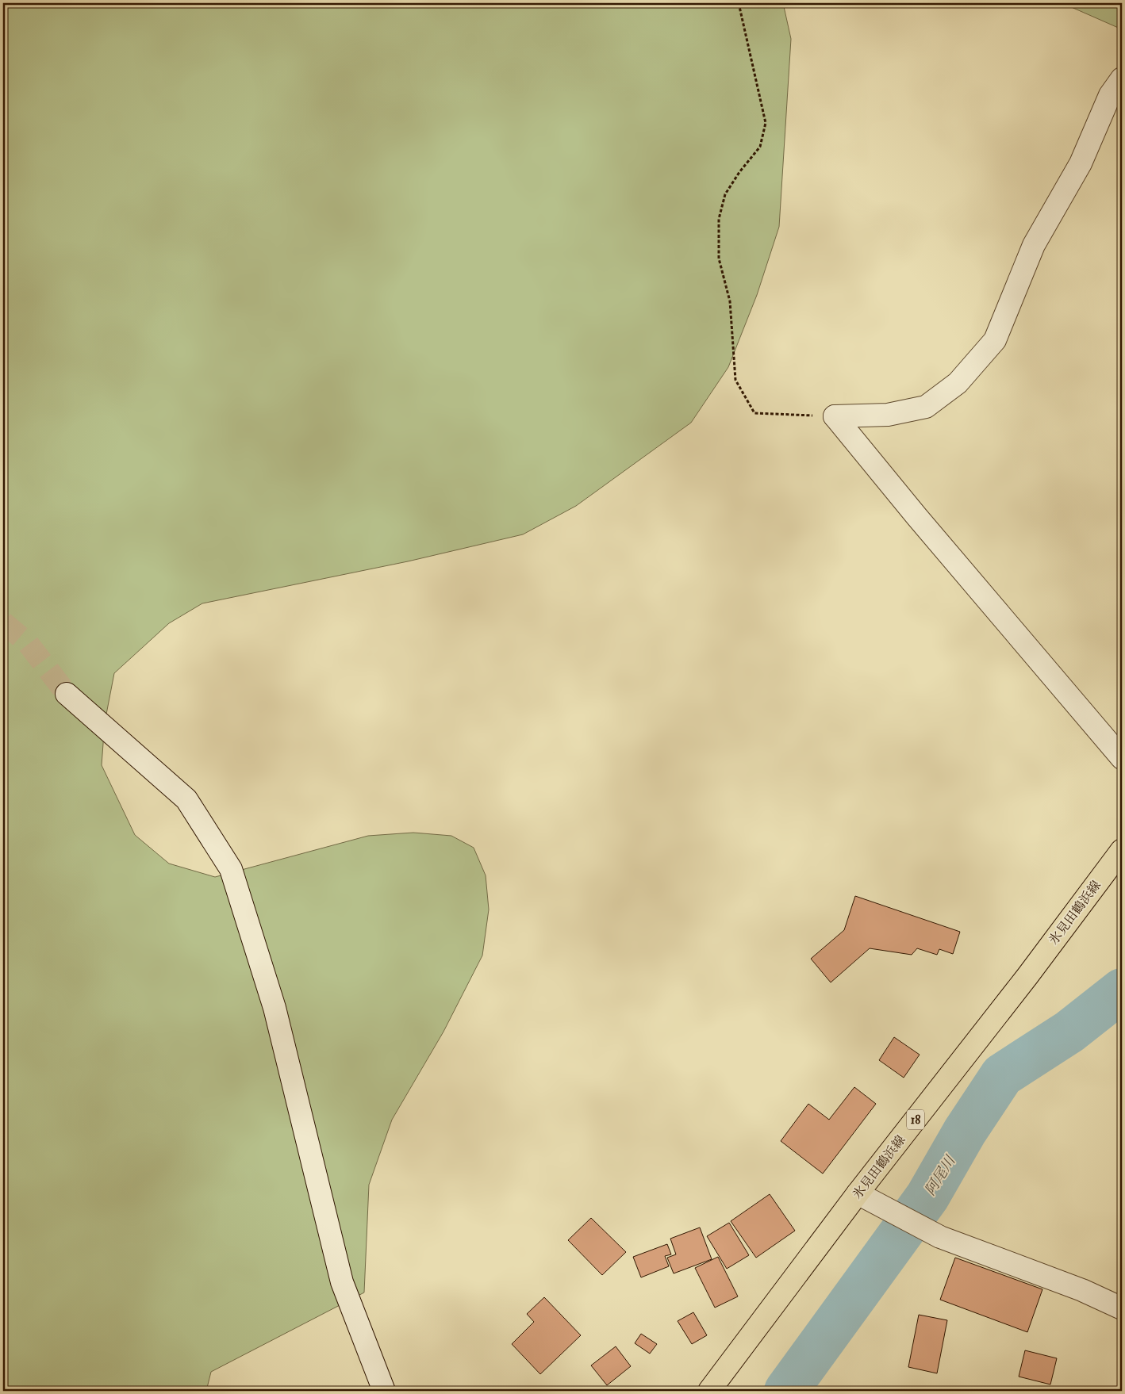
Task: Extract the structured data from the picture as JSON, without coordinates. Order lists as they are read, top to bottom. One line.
{"streets":{"main road":["氷見田鶴浜線","18"]},"water":["阿尾川"]}
